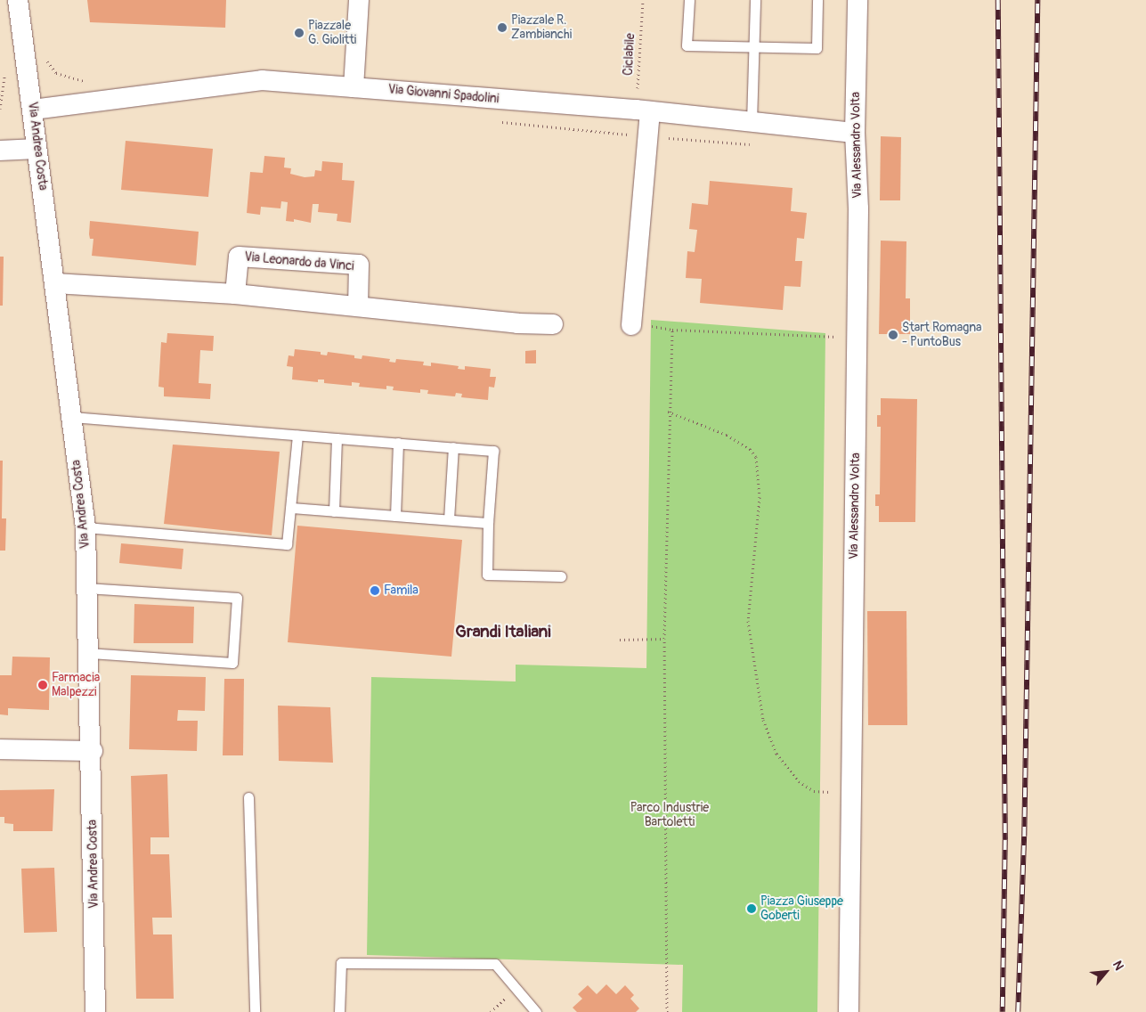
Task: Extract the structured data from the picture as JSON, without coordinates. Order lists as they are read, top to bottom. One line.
{"streets":{"street":["Via Giovanni Spadolini","Via Alessandro Volta","Via Andrea Costa","Via Leonardo da Vinci"],"path":["Ciclabile"]},"crossings":[["Ciclabile","Via Giovanni Spadolini"],["Via Giovanni Spadolini","Via Alessandro Volta"],["Via Giovanni Spadolini","Via Andrea Costa"]],"districts":["Grandi Italiani"],"parks":["Parco Industrie Bartoletti"],"places":["Piazzale R. Zambianchi","Piazzale G. Giolitti","Start Romagna - PuntoBus","Famila","Farmacia Malpezzi","Piazza Giuseppe Goberti"],"north":"top right"}
